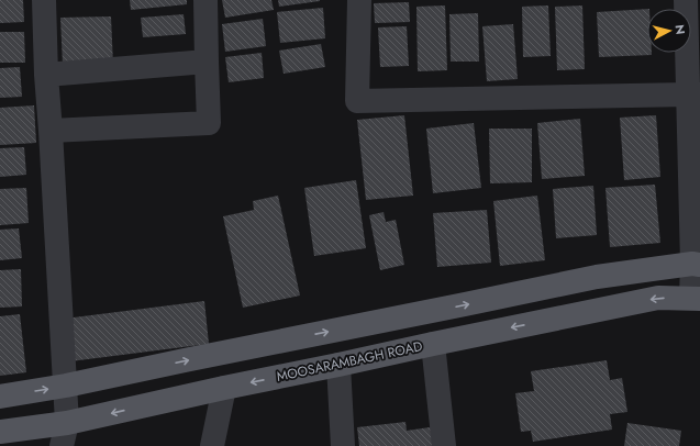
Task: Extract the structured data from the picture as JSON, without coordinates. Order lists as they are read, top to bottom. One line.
{"streets":{"main road":["MOOSARAMBAGH ROAD"]},"north":"right"}
